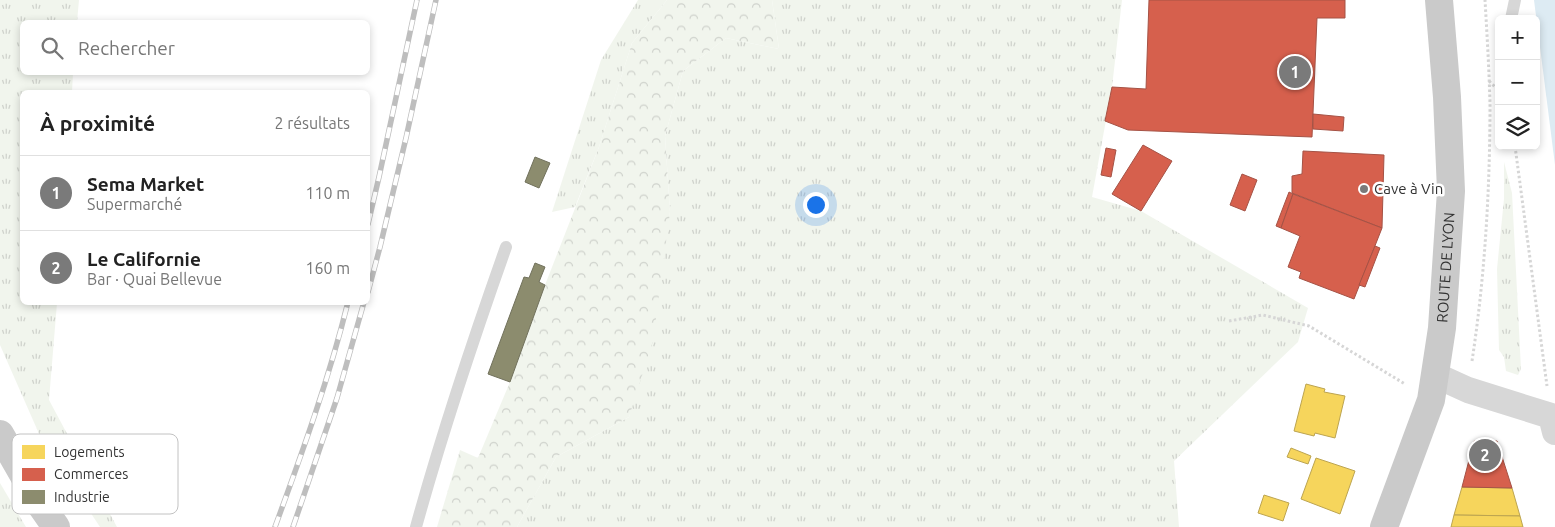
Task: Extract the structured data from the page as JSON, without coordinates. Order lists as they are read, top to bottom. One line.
{"streets":{"main road":["ROUTE DE LYON"]},"places":["Cave à Vin"],"legend":["Logements","Commerces","Industrie"],"page":{"map_buttons":["+","−"],"search":"Rechercher","pins":["1","2"],"heading":["À proximité","2 résultats"],"list":[{"mark":"1","name":"Sema Market","note":"Supermarché","value":"110 m"},{"mark":"2","name":"Le Californie","note":"Bar · Quai Bellevue","value":"160 m"}]}}
